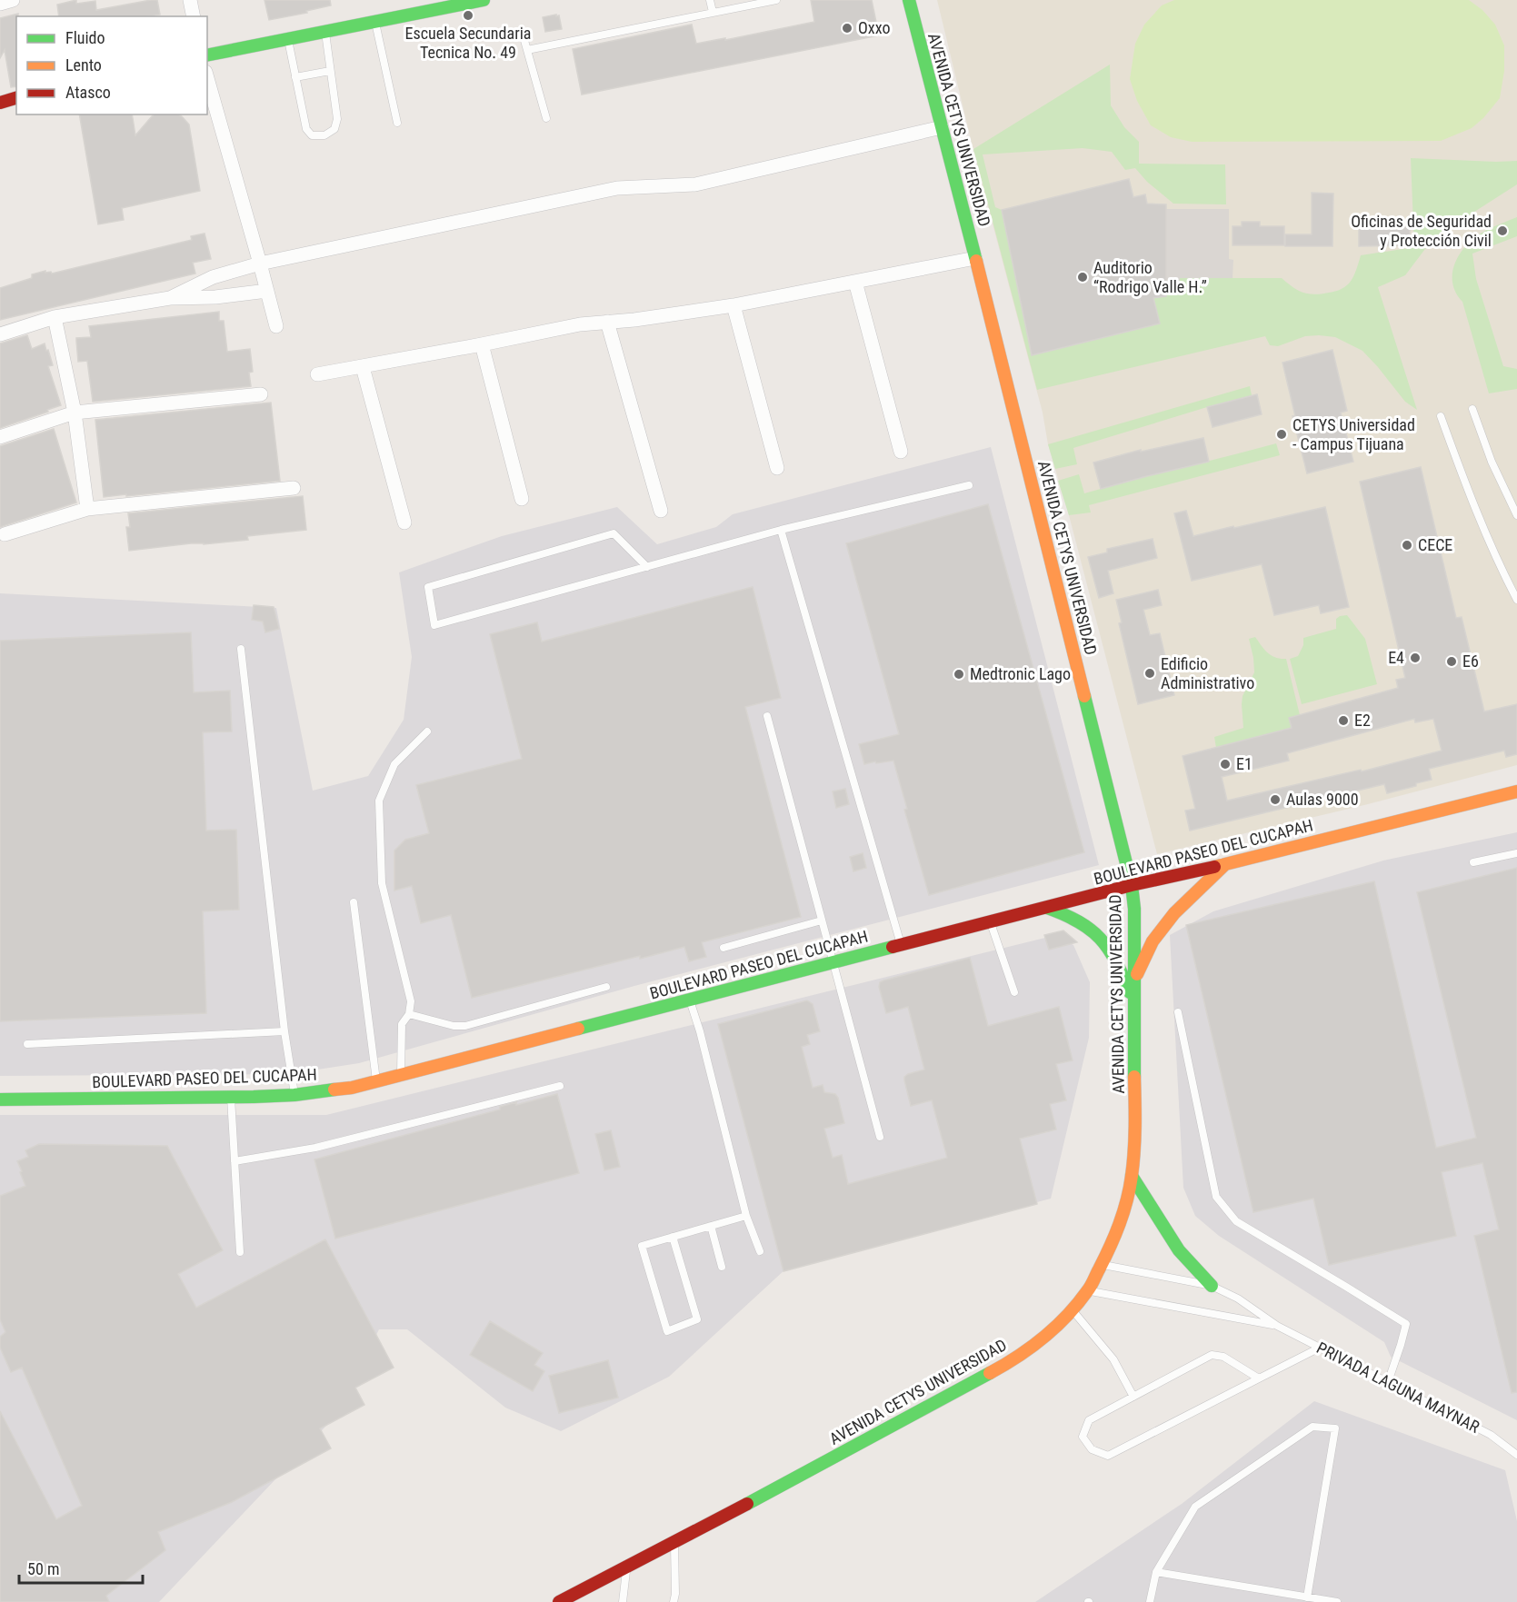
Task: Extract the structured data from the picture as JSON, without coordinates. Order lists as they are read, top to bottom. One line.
{"streets":{"main road":["AVENIDA CETYS UNIVERSIDAD","BOULEVARD PASEO DEL CUCAPAH"],"lane":["PRIVADA LAGUNA MAYNAR"]},"crossings":[["AVENIDA CETYS UNIVERSIDAD","BOULEVARD PASEO DEL CUCAPAH"],["AVENIDA CETYS UNIVERSIDAD","PRIVADA LAGUNA MAYNAR"]],"places":["Escuela Secundaria Tecnica No. 49","Oxxo","Oficinas de Seguridad y Protección Civil","Auditorio “Rodrigo Valle H.”","CETYS Universidad - Campus Tijuana","CECE","E4","E6","Edificio Administrativo","Medtronic Lago","E2","E1","Aulas 9000"],"legend":["Fluido","Lento","Atasco"],"scale_bar":"50 m"}
